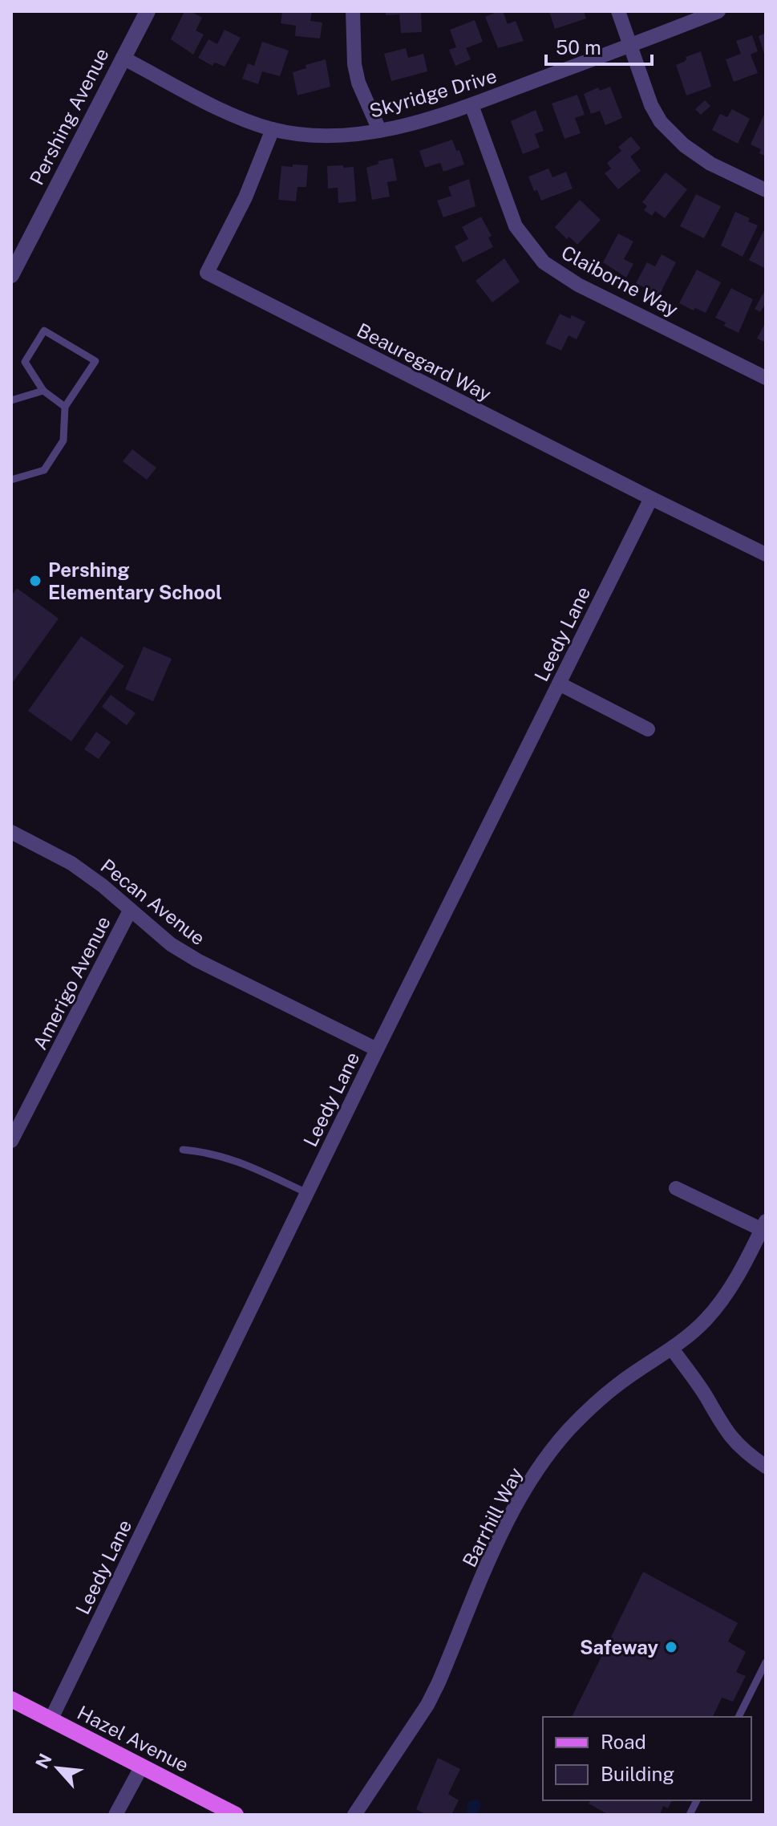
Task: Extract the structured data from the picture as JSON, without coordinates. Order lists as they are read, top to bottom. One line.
{"streets":{"main road":["Hazel Avenue"],"street":["Skyridge Drive","Pershing Avenue","Claiborne Way","Beauregard Way","Leedy Lane","Pecan Avenue","Amerigo Avenue","Barrhill Way"]},"crossings":[["Skyridge Drive","Pershing Avenue"],["Skyridge Drive","Claiborne Way"],["Skyridge Drive","Beauregard Way"],["Beauregard Way","Leedy Lane"],["Leedy Lane","Pecan Avenue"],["Leedy Lane","Hazel Avenue"],["Pecan Avenue","Amerigo Avenue"]],"places":["Pershing Elementary School","Safeway"],"legend":["Road","Building"],"scale_bar":"50 m","north":"top left"}
